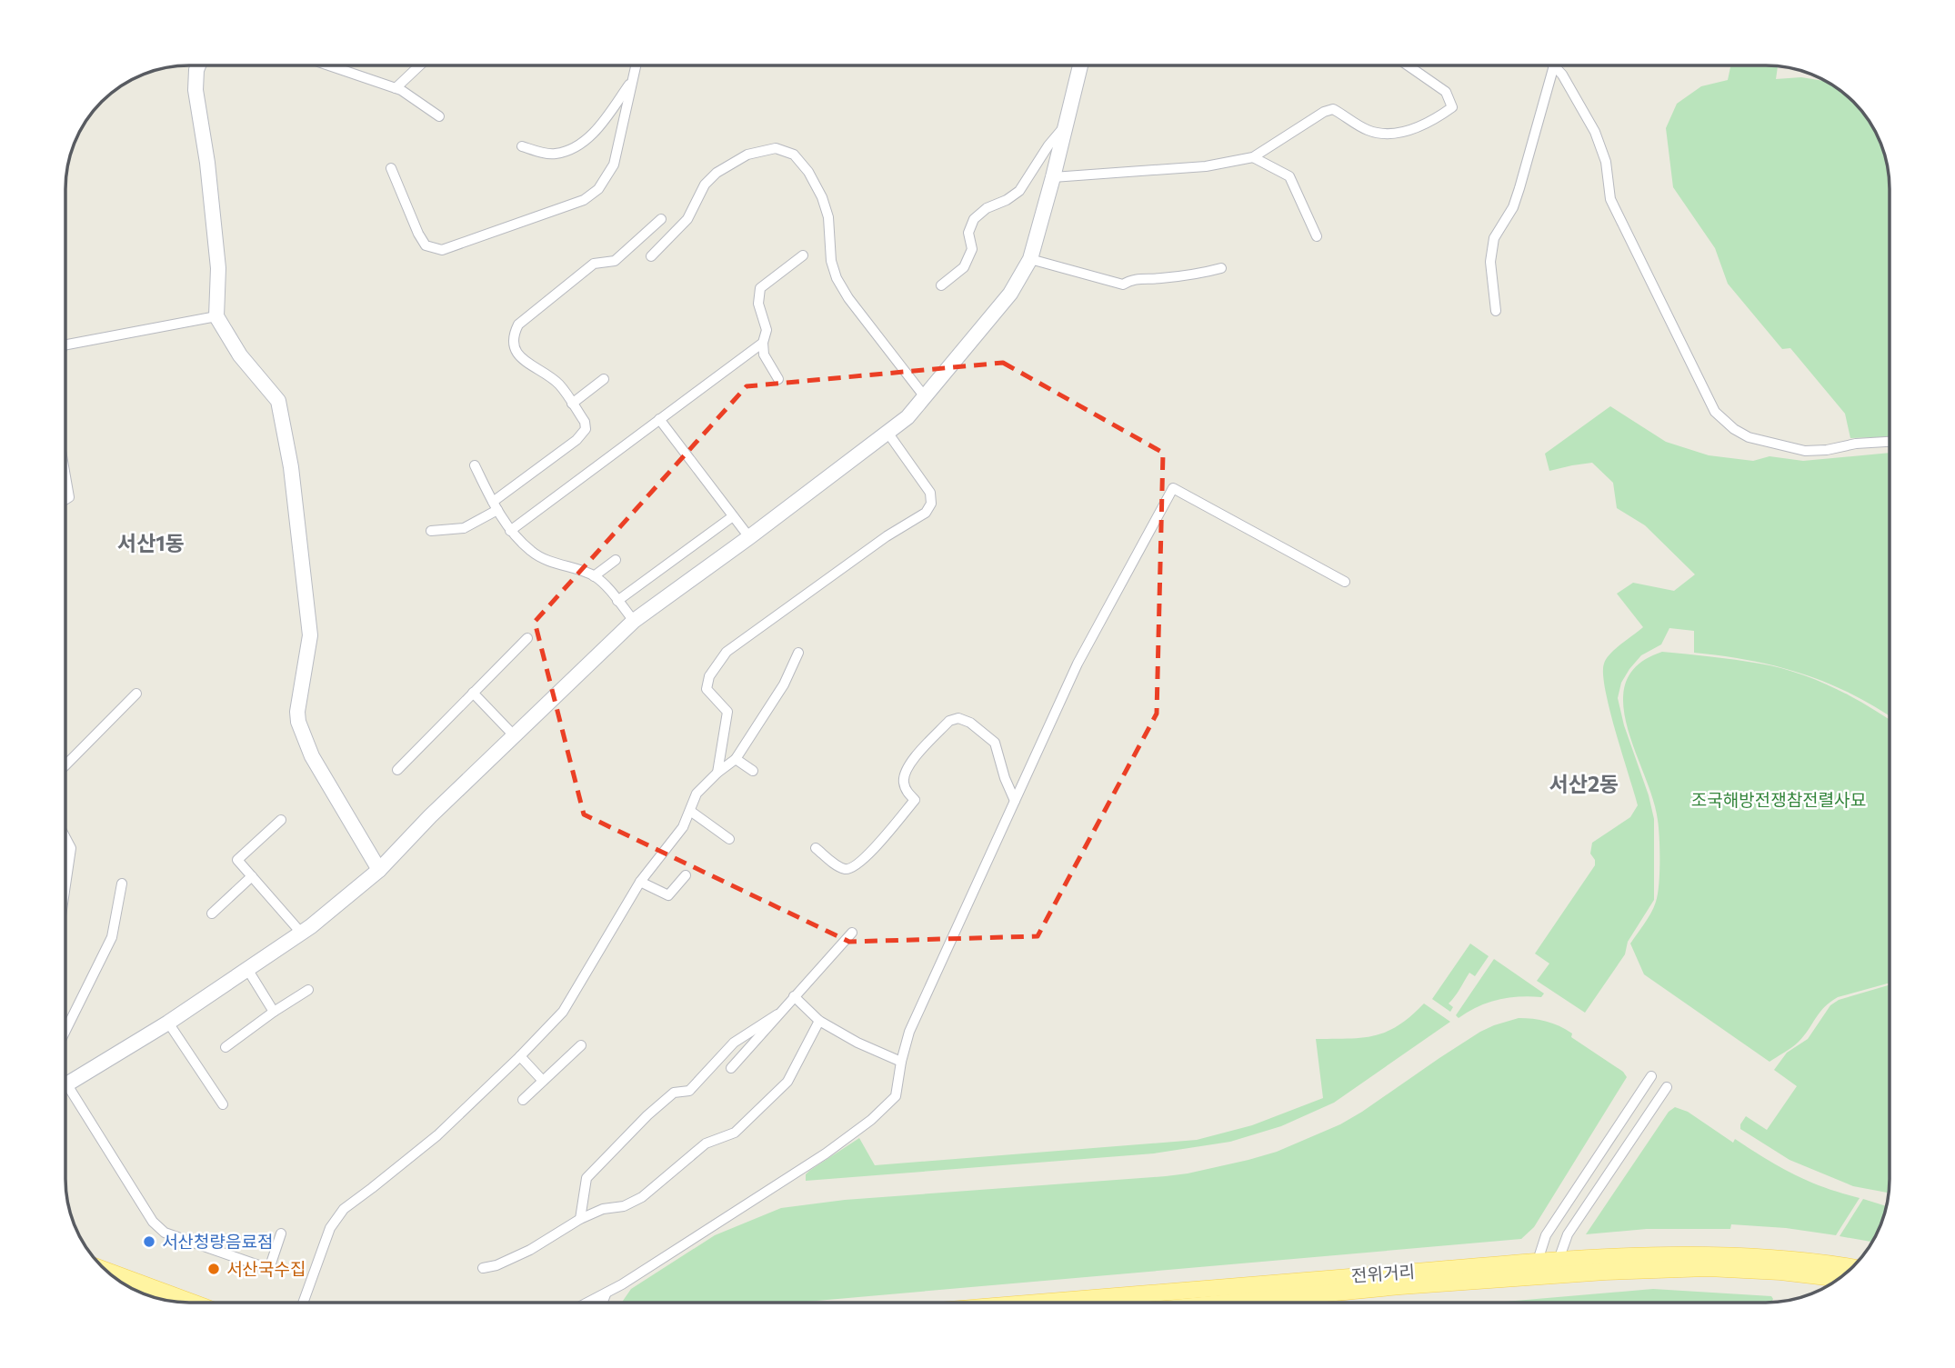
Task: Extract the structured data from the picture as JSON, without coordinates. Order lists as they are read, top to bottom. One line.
{"streets":{"main road":["전위거리"]},"districts":["서산1동","서산2동"],"parks":["조국해방전쟁참전렬사묘"],"places":["서산청량음료점","서산국수집"]}
